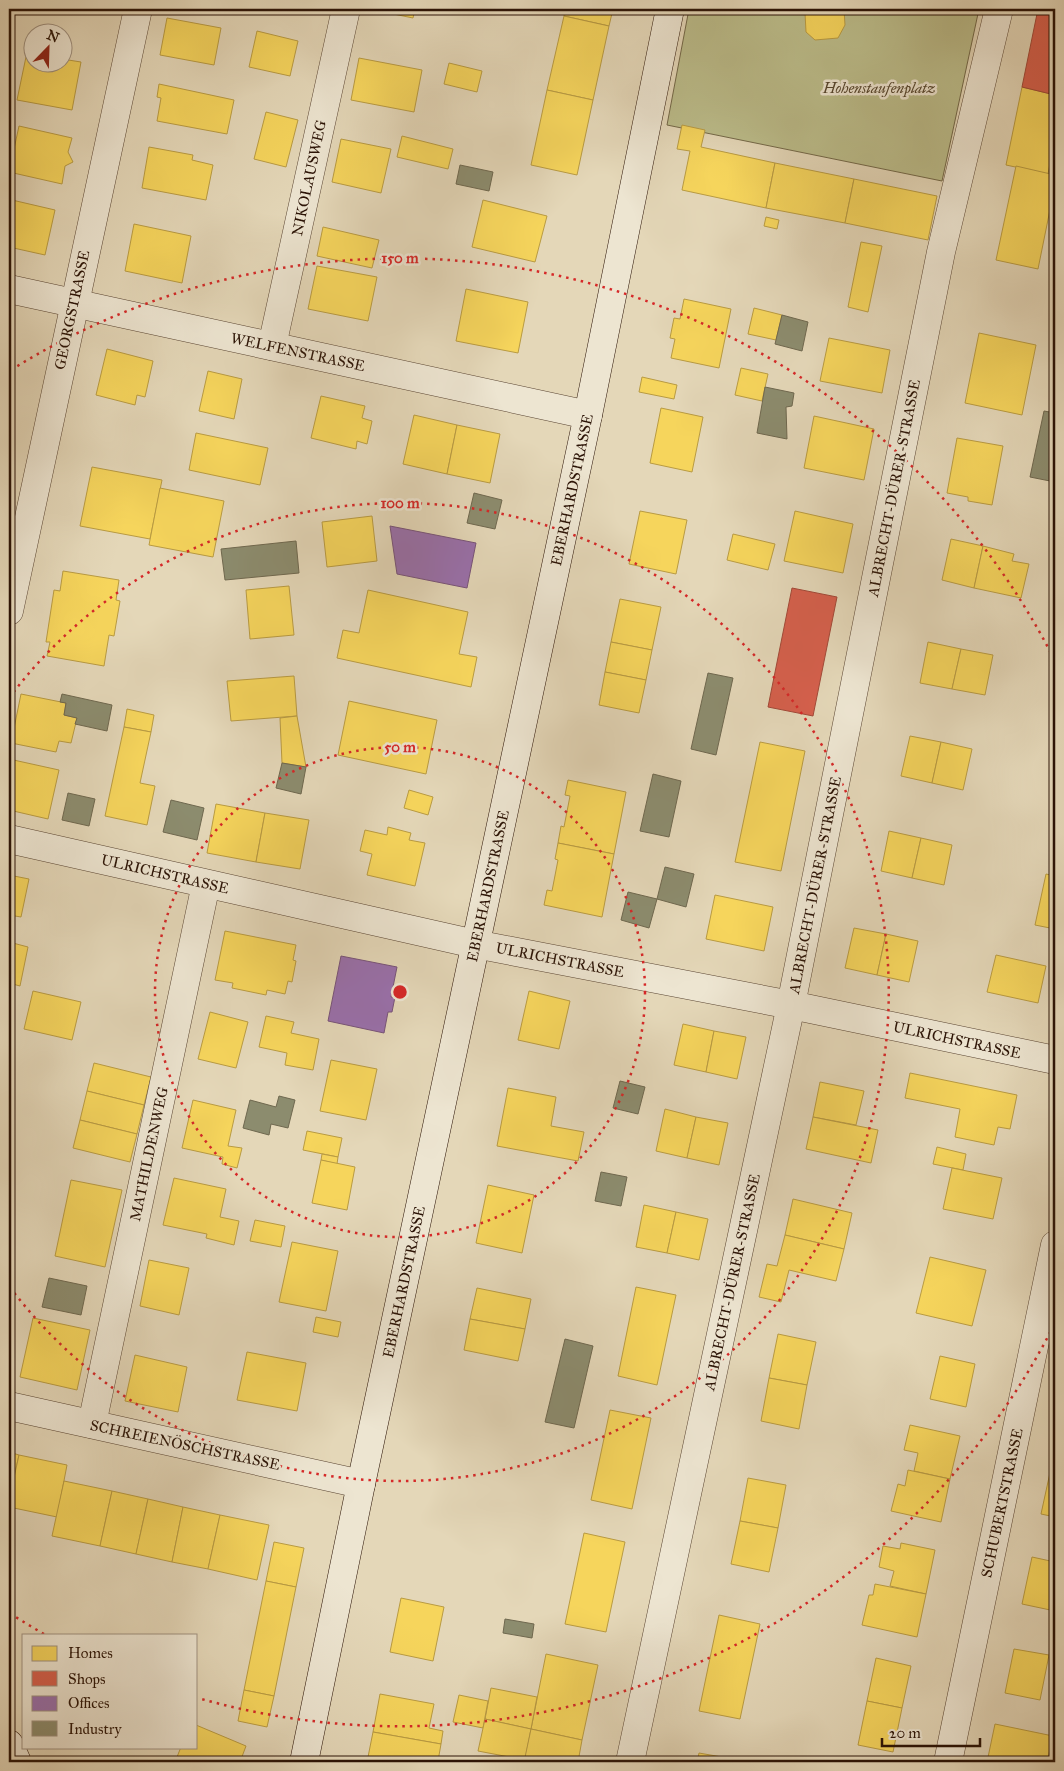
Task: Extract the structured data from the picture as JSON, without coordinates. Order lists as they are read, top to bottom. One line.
{"streets":{"street":["NIKOLAUSWEG","GEORGSTRASSE","WELFENSTRASSE","ALBRECHT-DÜRER-STRASSE","EBERHARDSTRASSE","ULRICHSTRASSE","MATHILDENWEG","SCHREIENÖSCHSTRASSE","SCHUBERTSTRASSE"]},"crossings":[["NIKOLAUSWEG","WELFENSTRASSE"],["GEORGSTRASSE","WELFENSTRASSE"],["WELFENSTRASSE","EBERHARDSTRASSE"],["ALBRECHT-DÜRER-STRASSE","ULRICHSTRASSE"],["EBERHARDSTRASSE","ULRICHSTRASSE"],["EBERHARDSTRASSE","SCHREIENÖSCHSTRASSE"],["ULRICHSTRASSE","MATHILDENWEG"],["MATHILDENWEG","SCHREIENÖSCHSTRASSE"]],"parks":["Hohenstaufenplatz"],"legend":["Homes","Shops","Offices","Industry"],"scale_bar":"20 m","north":"top right","rings":["150 m","100 m","50 m"]}
